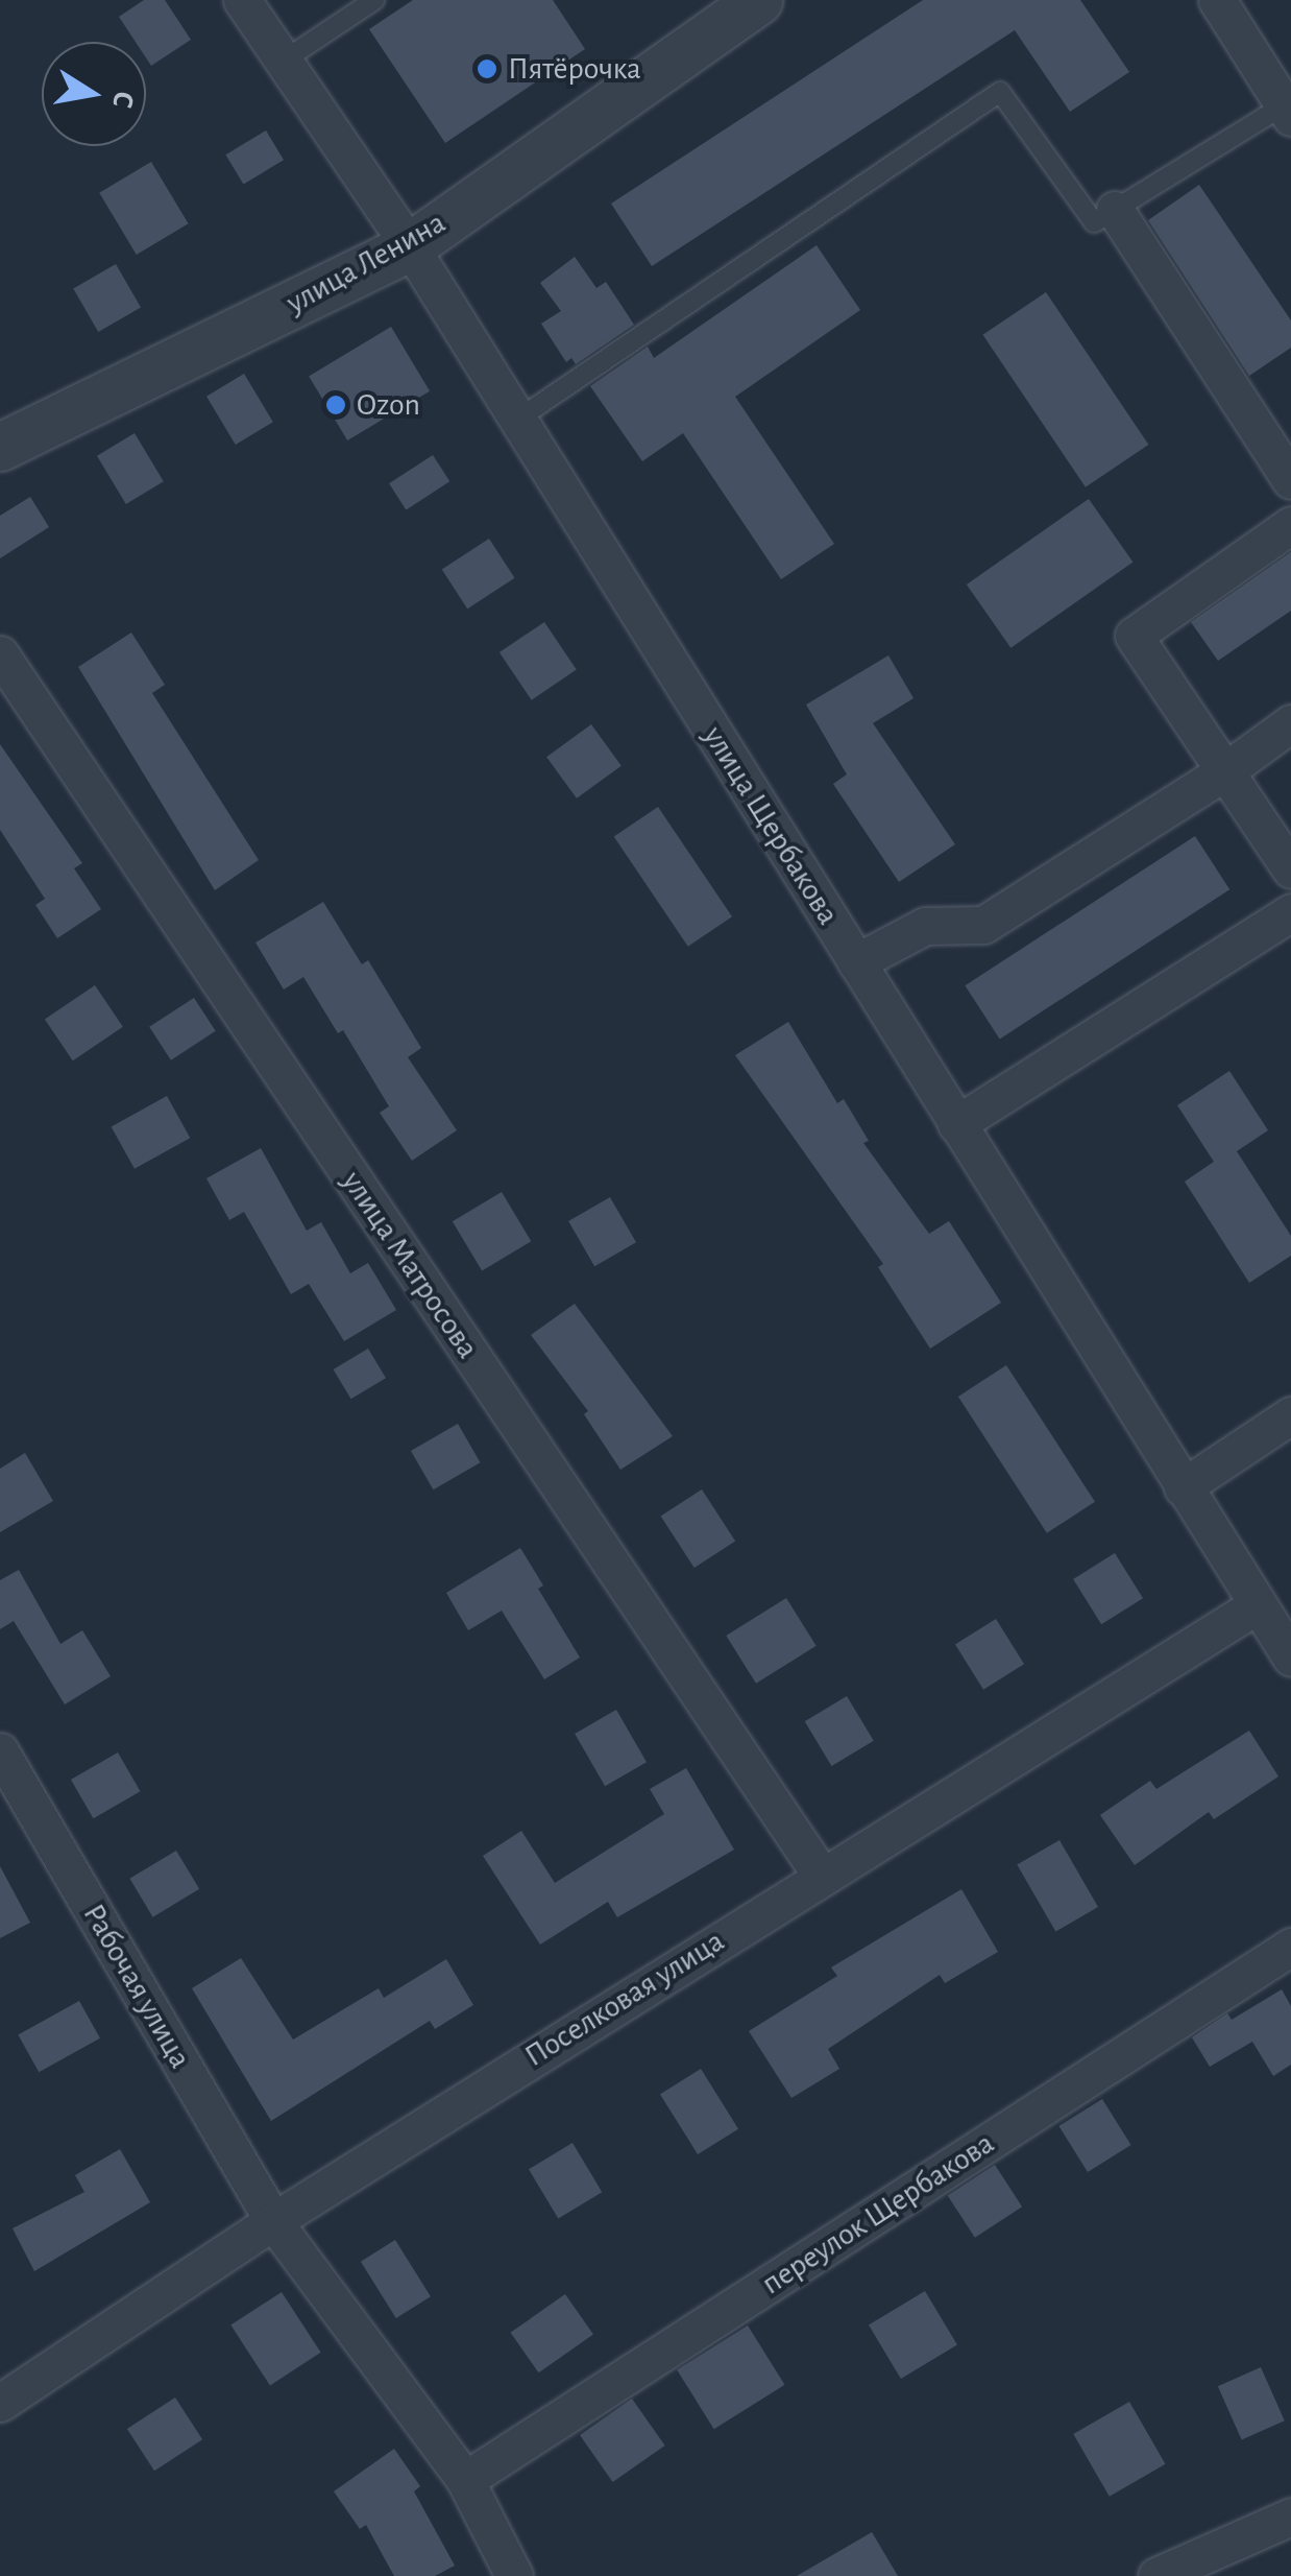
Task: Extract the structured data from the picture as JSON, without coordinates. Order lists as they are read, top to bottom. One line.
{"streets":{"street":["улица Ленина","улица Щербакова","улица Матросова","Рабочая улица","Поселковая улица","переулок Щербакова"]},"crossings":[["улица Ленина","улица Щербакова"],["улица Щербакова","Поселковая улица"],["улица Матросова","Поселковая улица"],["Рабочая улица","Поселковая улица"],["Рабочая улица","переулок Щербакова"]],"places":["Пятёрочка","Ozon"],"north":"right"}
